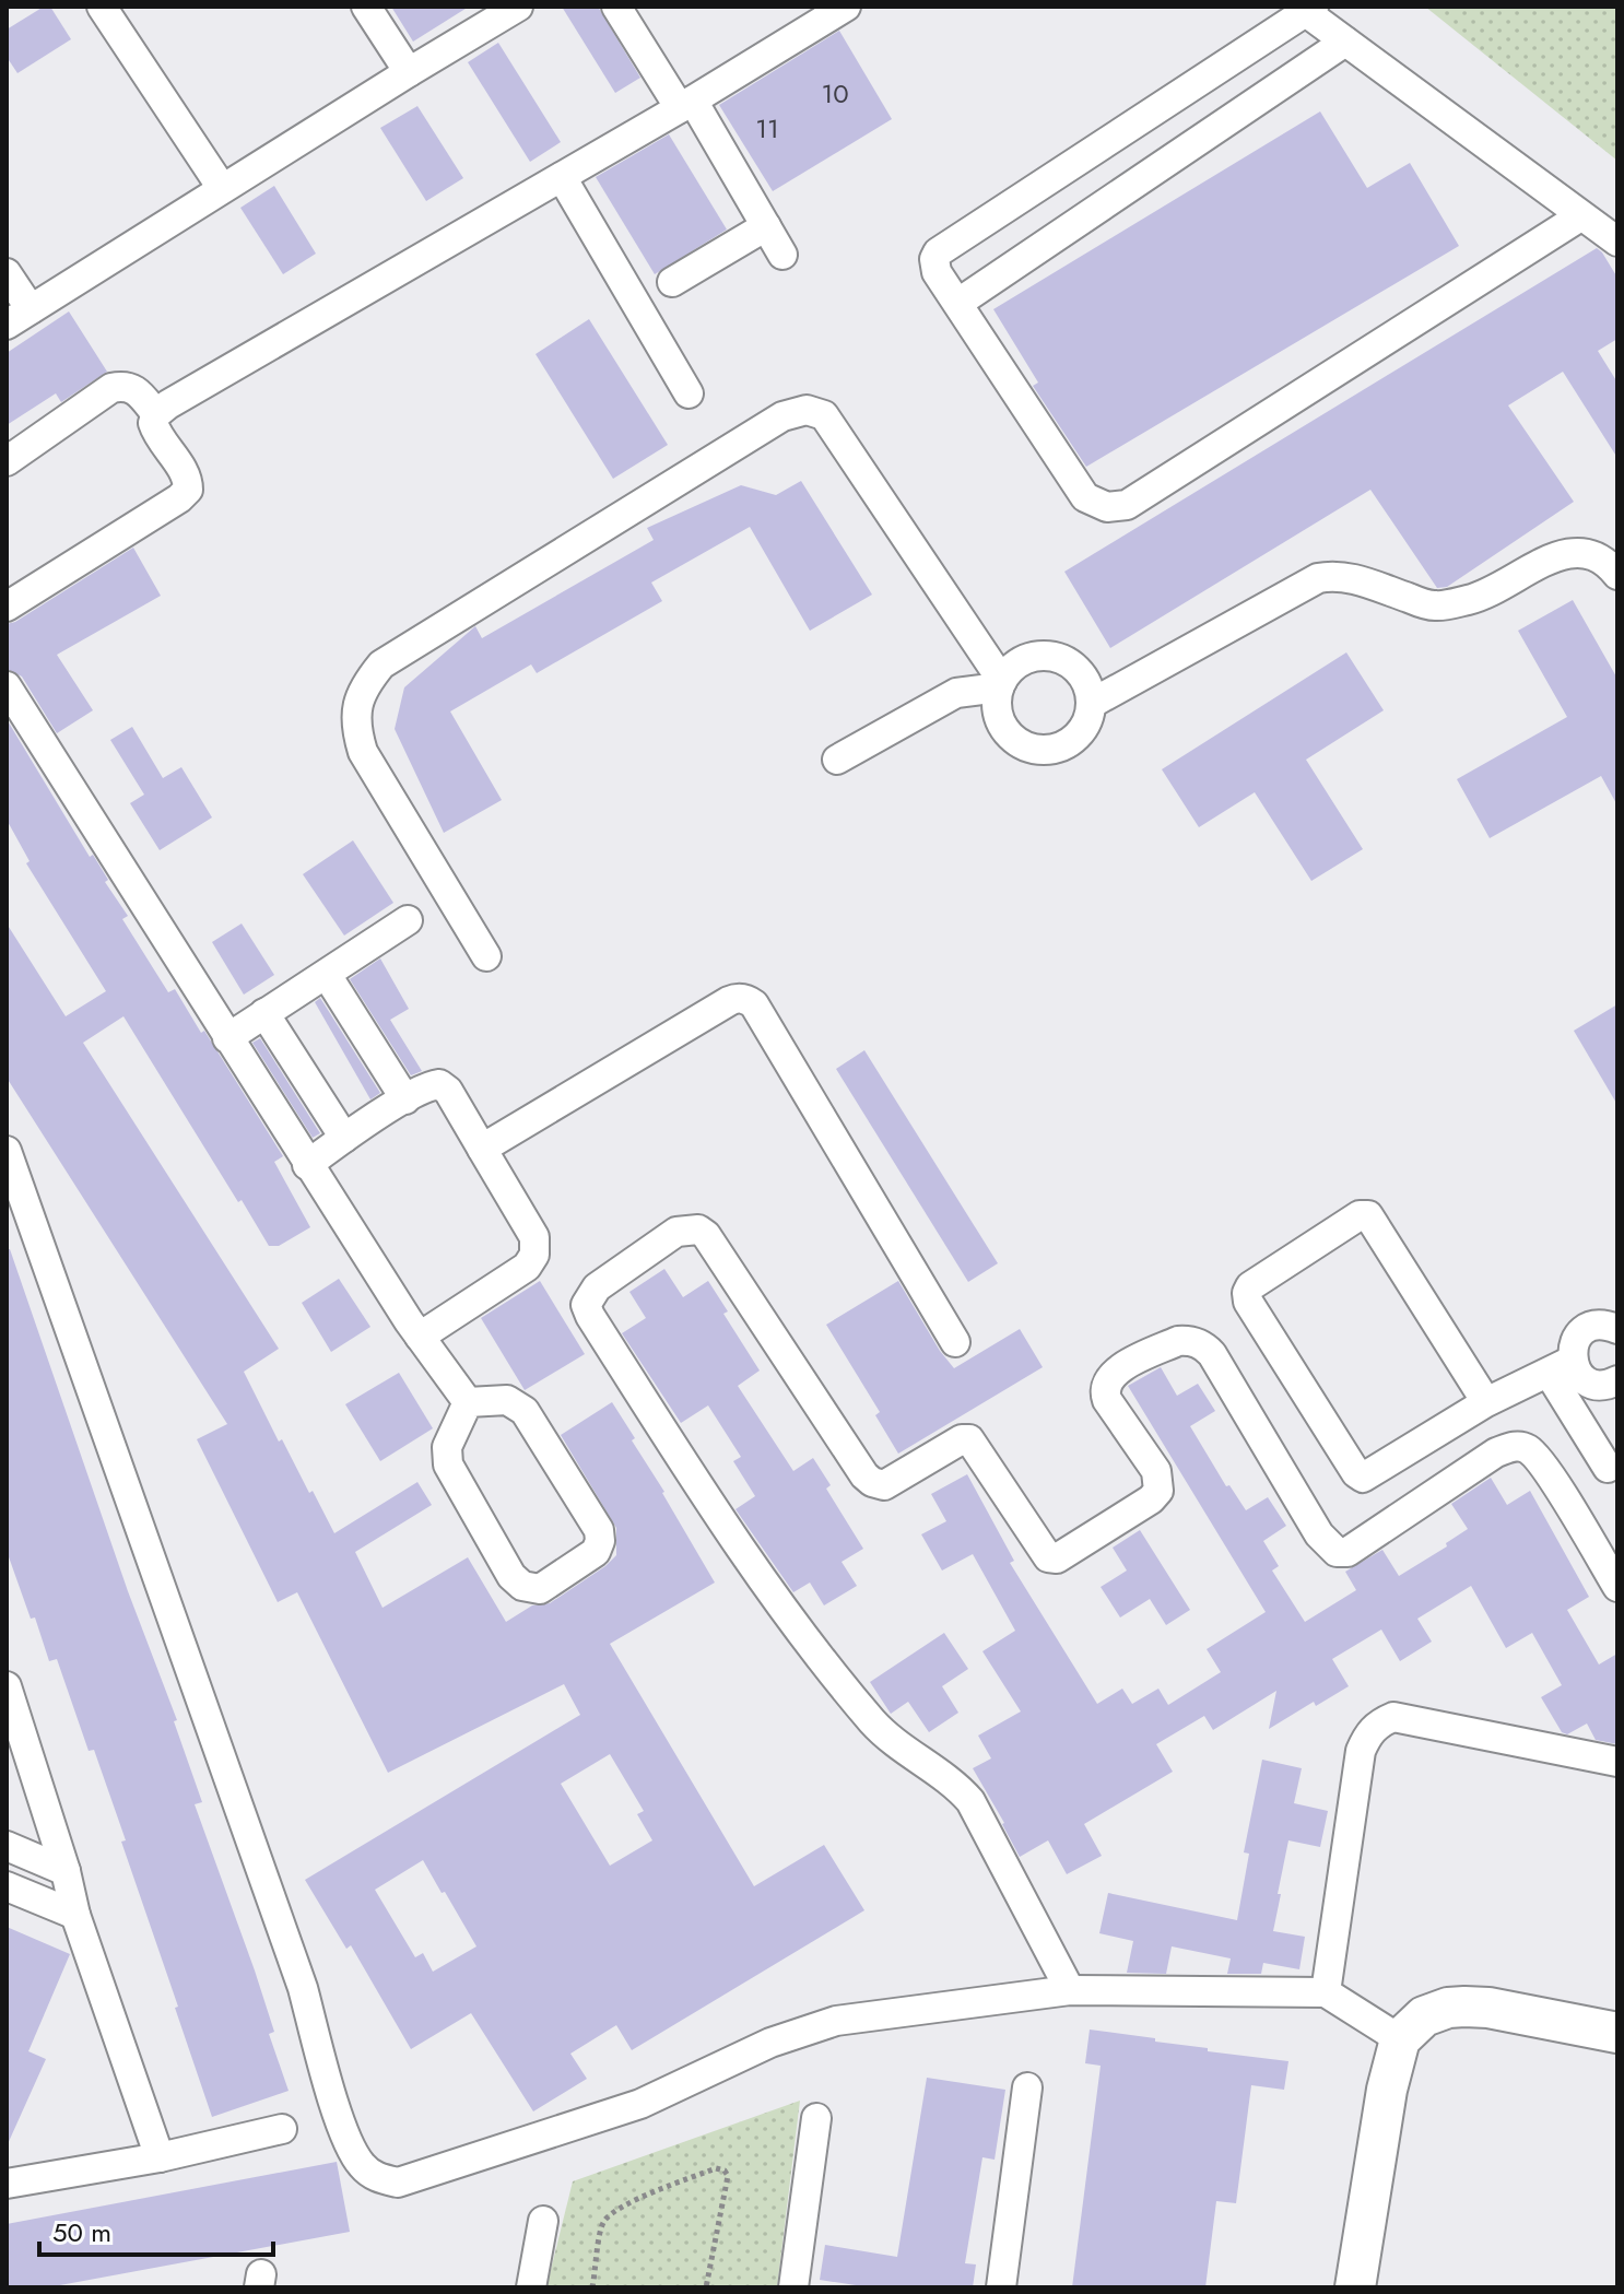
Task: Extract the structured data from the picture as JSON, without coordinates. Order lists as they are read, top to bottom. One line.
{"house_numbers":["10","11"],"scale_bar":"50 m"}
